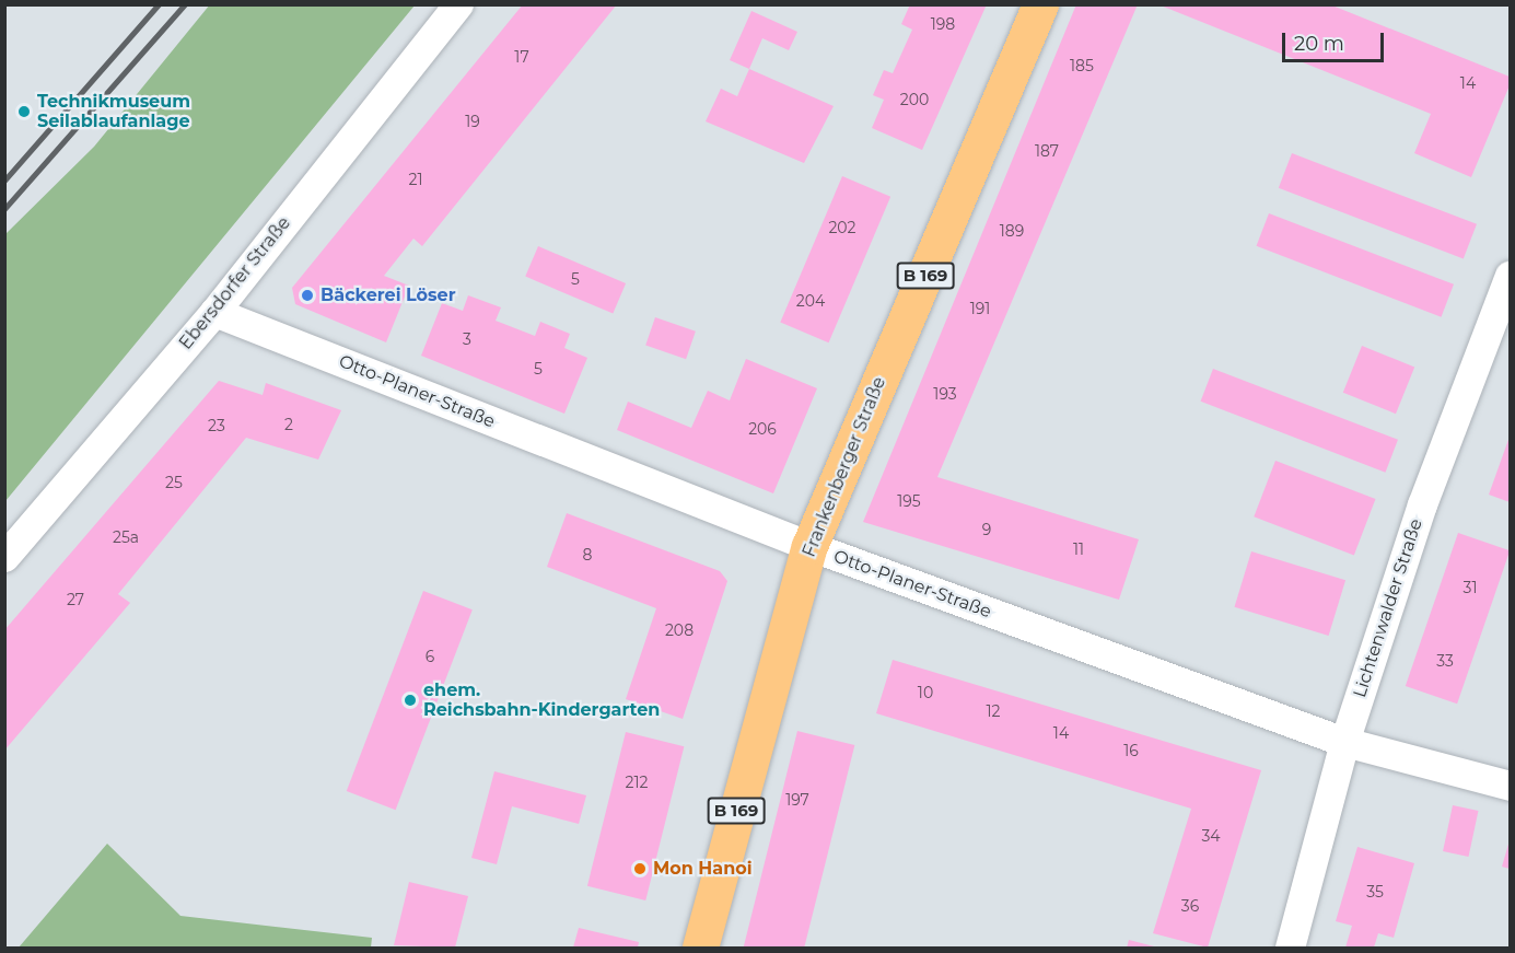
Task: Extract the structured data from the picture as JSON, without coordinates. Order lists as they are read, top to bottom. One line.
{"streets":{"main road":["B 169","Frankenberger Straße"],"street":["Ebersdorfer Straße","Otto-Planer-Straße","Lichtenwalder Straße"]},"crossings":[["Ebersdorfer Straße","Otto-Planer-Straße"],["Otto-Planer-Straße","Frankenberger Straße"],["Otto-Planer-Straße","Lichtenwalder Straße"]],"places":["Technikmuseum Seilablaufanlage","Bäckerei Löser","ehem. Reichsbahn-Kindergarten","Mon Hanoi"],"house_numbers":["198","17","185","14","200","19","187","21","202","189","5","204","191","3","5","193","2","23","206","25","195","9","25a","11","8","31","27","208","6","33","10","12","14","16","212","197","34","35","36"],"scale_bar":"20 m"}
